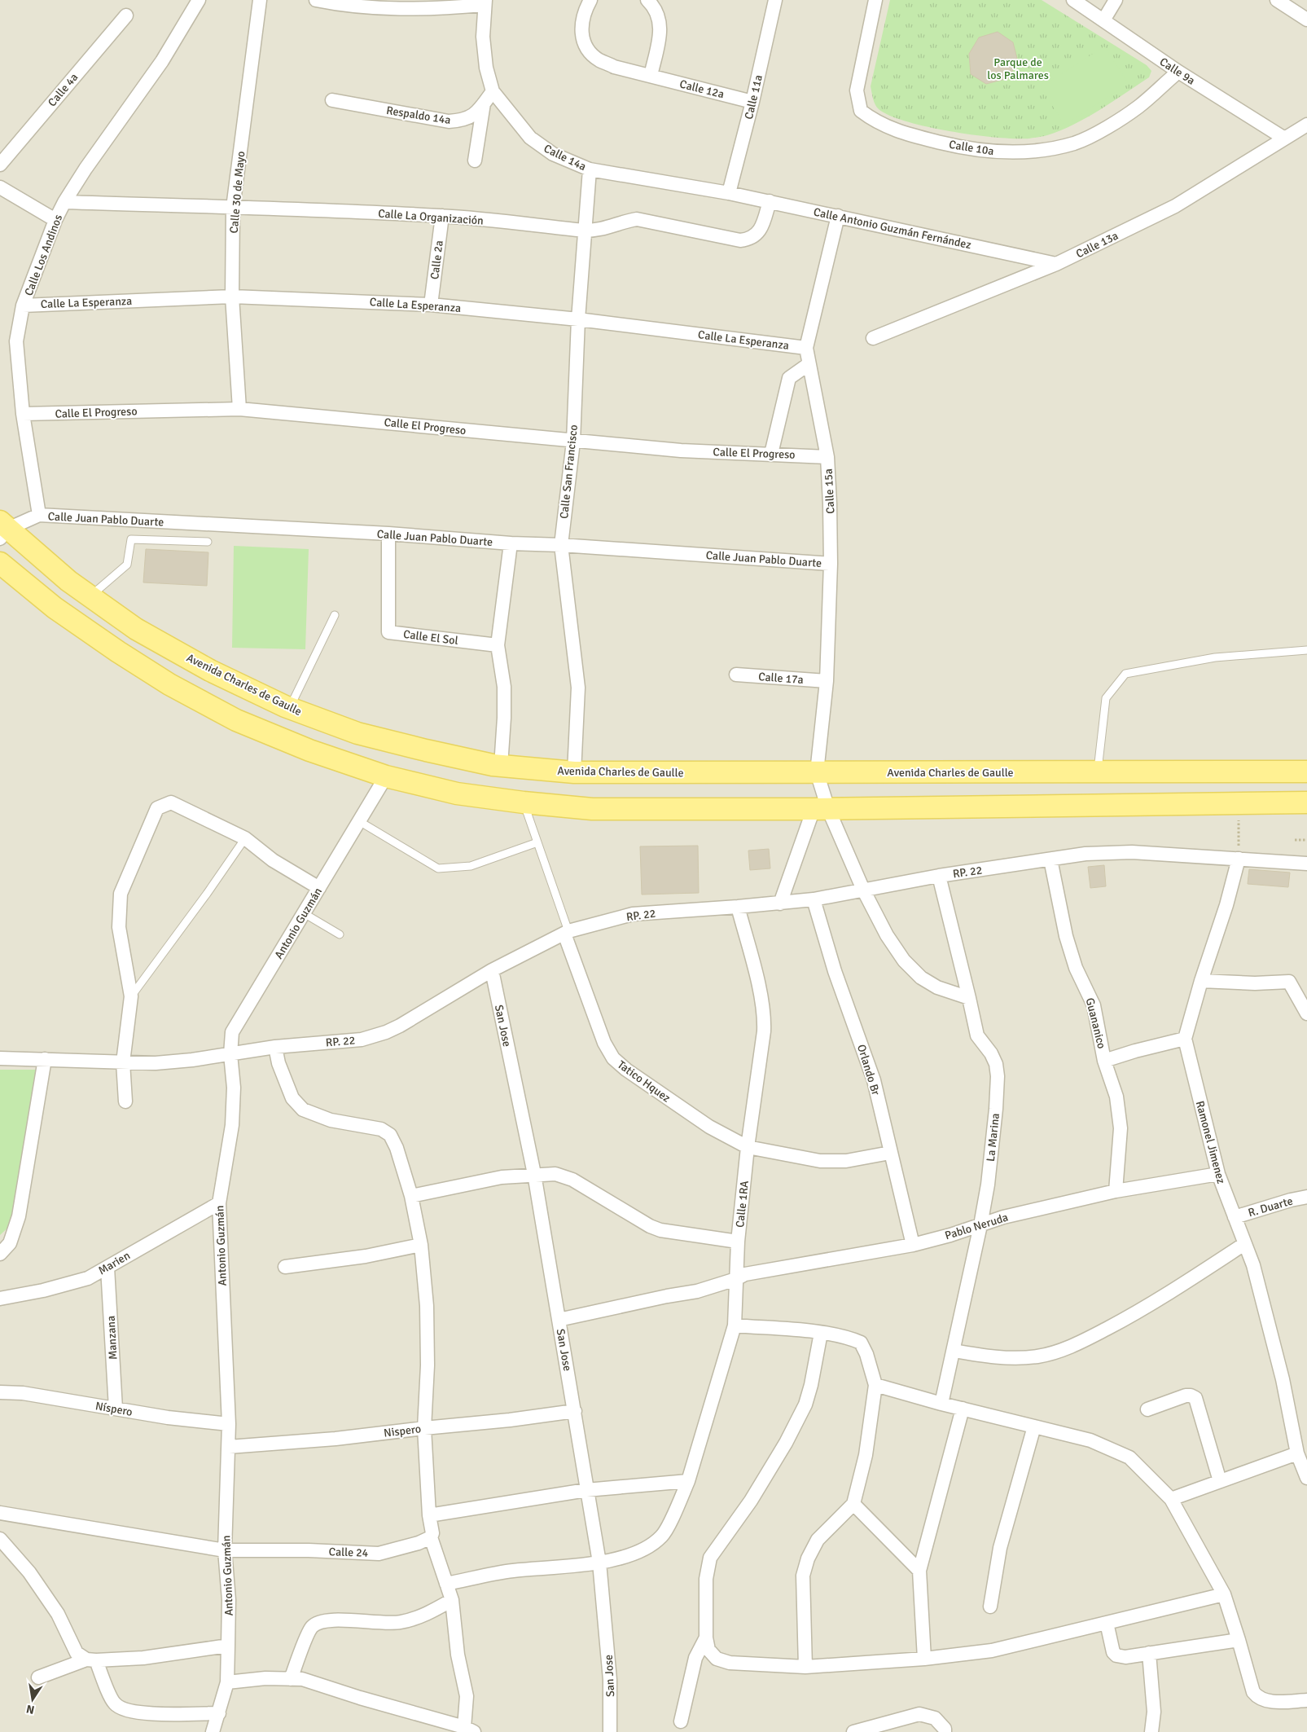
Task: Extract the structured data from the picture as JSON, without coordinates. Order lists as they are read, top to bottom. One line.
{"streets":{"main road":["Avenida Charles de Gaulle"],"street":["Calle 9a","Calle 12a","Calle 4a","Calle 11a","Respaldo 14a","Calle 10a","Calle 14a","Calle 30 de Mayo","Calle La Organización","Calle Antonio Guzmán Fernández","Calle 13a","Calle Los Andinos","Calle 2a","Calle La Esperanza","Calle El Progreso","Calle San Francisco","Calle 15a","Calle Juan Pablo Duarte","Calle El Sol","Calle 17a","RP. 22","Antonio Guzmán","Guananico","San Jose","Orlando Br","Tatico Hquez","La Marina","Ramonel Jimenez","Calle 1RA","R. Duarte","Pablo Neruda","Marien","Manzana","Níspero","Nispero","Calle 24"]},"crossings":[["Calle 9a","Calle 10a"],["Calle 9a","Calle 13a"],["Calle 12a","Calle 11a"],["Calle 11a","Calle 14a"],["Calle 11a","Calle Antonio Guzmán Fernández"],["Respaldo 14a","Calle 14a"],["Calle 14a","Calle Antonio Guzmán Fernández"],["Calle 14a","Calle San Francisco"],["Calle 30 de Mayo","Calle La Organización"],["Calle 30 de Mayo","Calle La Esperanza"],["Calle 30 de Mayo","Calle El Progreso"],["Calle La Organización","Calle Antonio Guzmán Fernández"],["Calle La Organización","Calle Los Andinos"],["Calle La Organización","Calle 2a"],["Calle La Organización","Calle San Francisco"],["Calle Antonio Guzmán Fernández","Calle 13a"],["Calle Antonio Guzmán Fernández","Calle 15a"],["Calle Los Andinos","Calle La Esperanza"],["Calle Los Andinos","Calle El Progreso"],["Calle Los Andinos","Calle Juan Pablo Duarte"],["Calle 2a","Calle La Esperanza"],["Calle La Esperanza","Calle San Francisco"],["Calle La Esperanza","Calle 15a"],["Calle El Progreso","Calle San Francisco"],["Calle El Progreso","Calle 15a"],["Calle San Francisco","Calle Juan Pablo Duarte"],["Calle San Francisco","Avenida Charles de Gaulle"],["Calle 15a","Calle Juan Pablo Duarte"],["Calle 15a","Calle 17a"],["Calle 15a","Avenida Charles de Gaulle"],["Calle Juan Pablo Duarte","Calle El Sol"],["RP. 22","Antonio Guzmán"],["RP. 22","Guananico"],["RP. 22","San Jose"],["RP. 22","Orlando Br"],["RP. 22","Tatico Hquez"],["RP. 22","La Marina"],["RP. 22","Ramonel Jimenez"],["RP. 22","Calle 1RA"],["Antonio Guzmán","Marien"],["Antonio Guzmán","Níspero"],["Antonio Guzmán","Nispero"],["Antonio Guzmán","Calle 24"],["Guananico","Pablo Neruda"],["San Jose","Calle 1RA"],["San Jose","Pablo Neruda"],["San Jose","Nispero"],["Orlando Br","Tatico Hquez"],["Orlando Br","Pablo Neruda"],["Tatico Hquez","Calle 1RA"],["La Marina","Pablo Neruda"],["Ramonel Jimenez","R. Duarte"],["Ramonel Jimenez","Pablo Neruda"],["Calle 1RA","Pablo Neruda"],["Marien","Manzana"],["Manzana","Níspero"]],"parks":["Parque de los Palmares"],"north":"bottom"}
